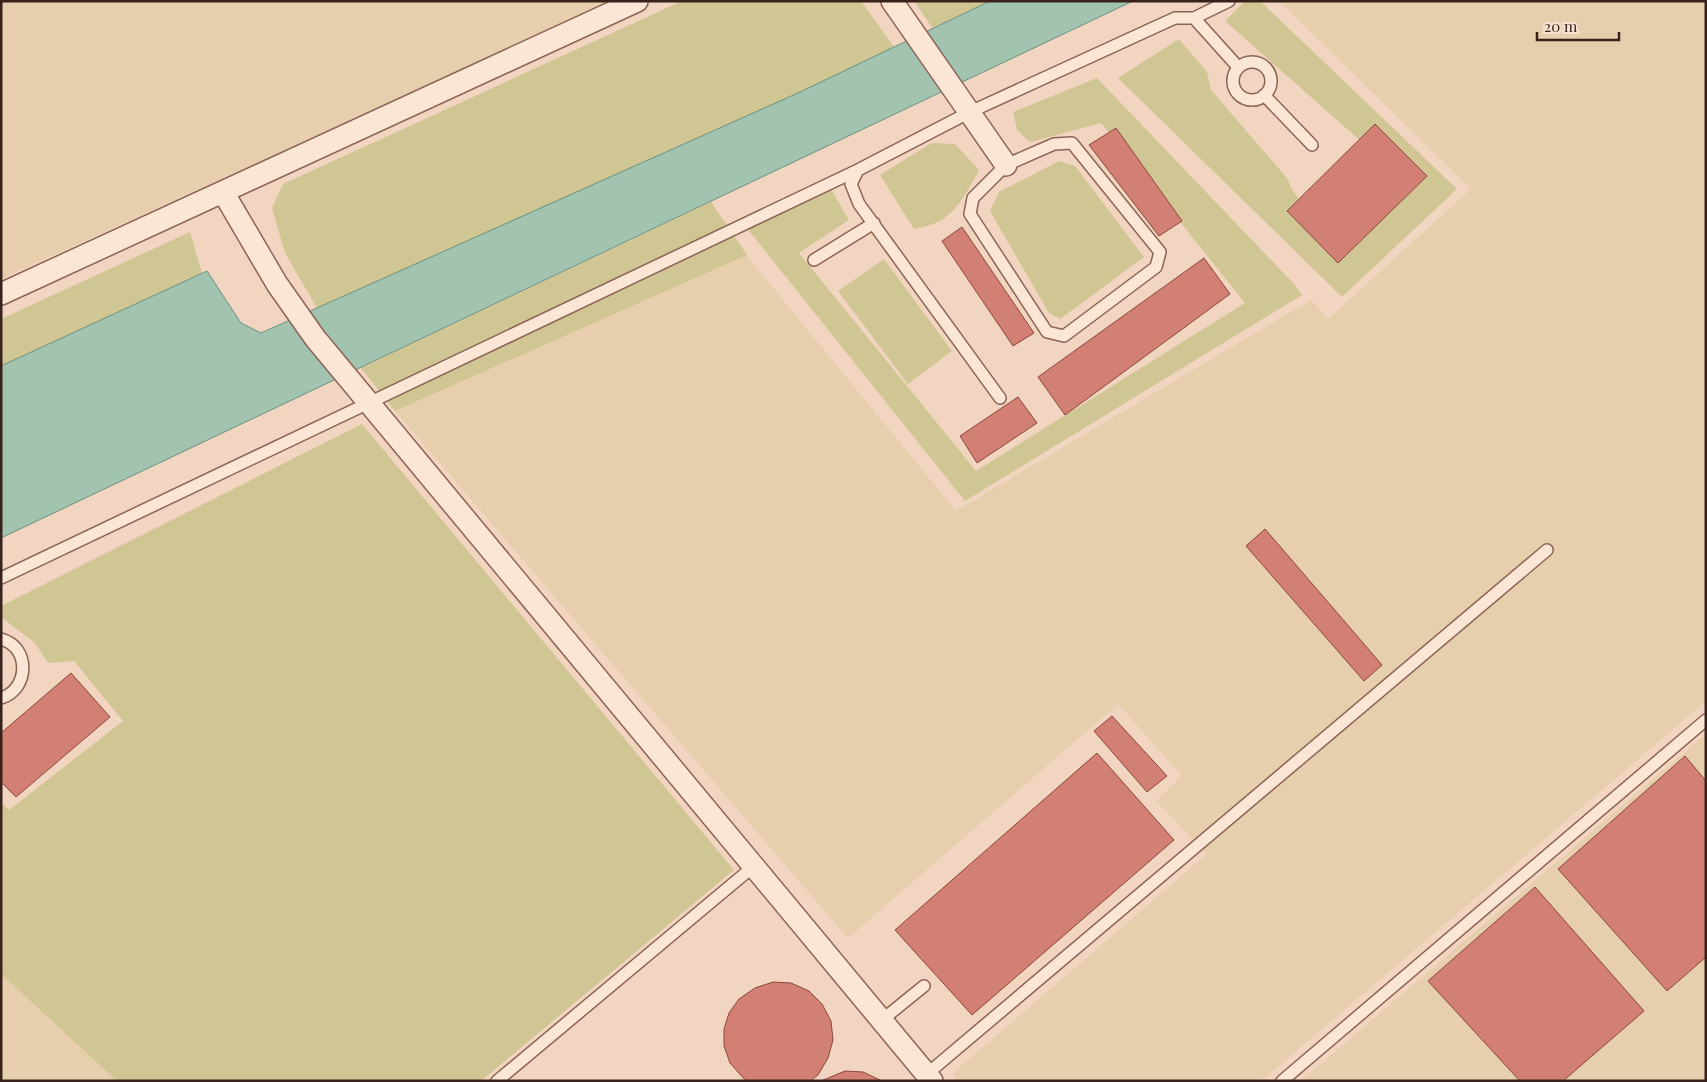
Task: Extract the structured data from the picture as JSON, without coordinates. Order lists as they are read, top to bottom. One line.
{"scale_bar":"20 m"}
